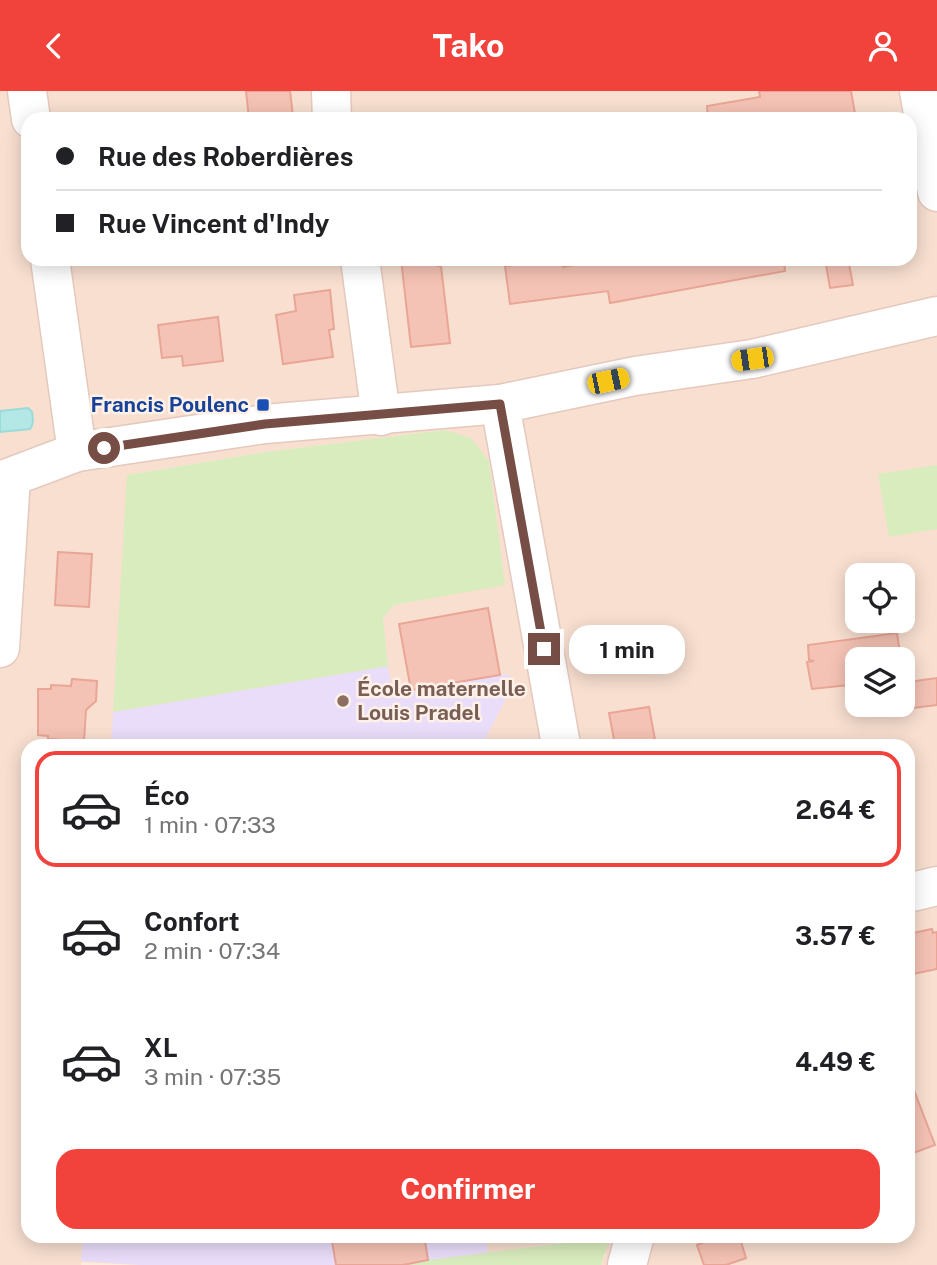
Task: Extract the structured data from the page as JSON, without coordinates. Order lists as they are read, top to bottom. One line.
{"places":{"transit":["Francis Poulenc"],"other":["École maternelle Louis Pradel"]},"page":{"header":"Tako","banner":["Rue des Roberdières","Rue Vincent d'Indy"],"bubble":"1 min","list":[{"name":"Éco","note":"1 min · 07:33","value":"2.64 €"},{"name":"Confort","note":"2 min · 07:34","value":"3.57 €"},{"name":"XL","note":"3 min · 07:35","value":"4.49 €"}],"buttons":"Confirmer"}}
